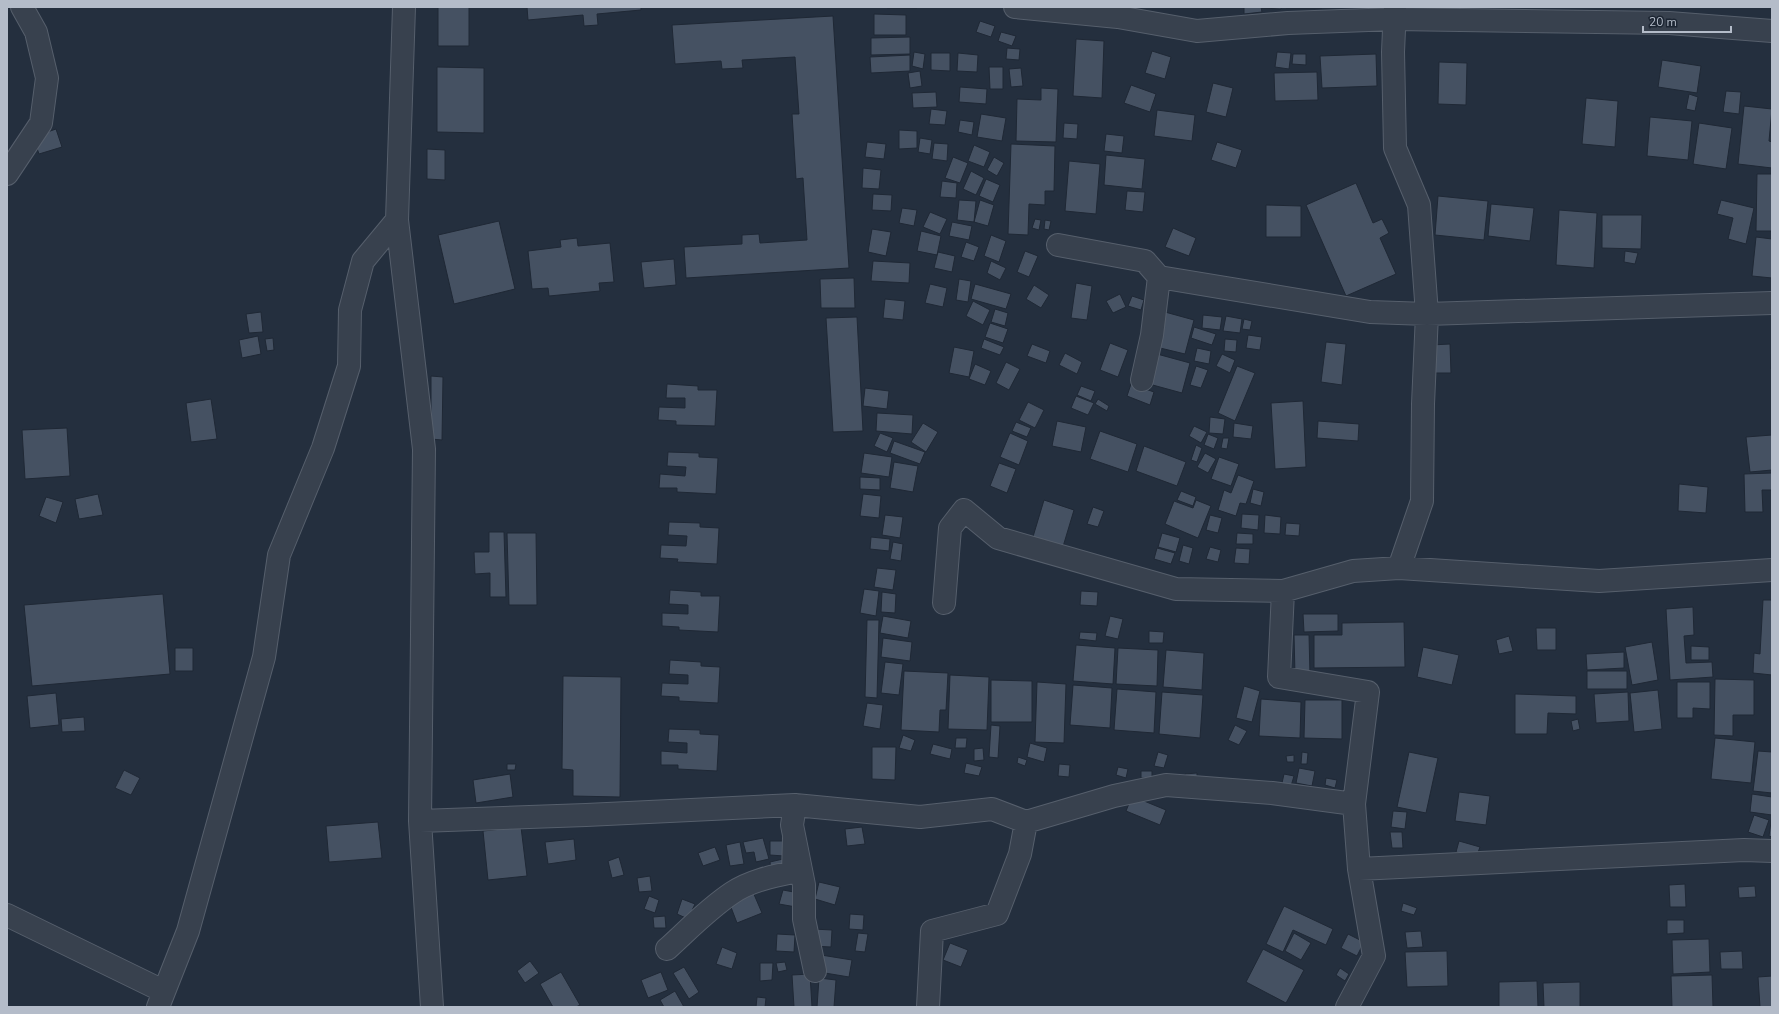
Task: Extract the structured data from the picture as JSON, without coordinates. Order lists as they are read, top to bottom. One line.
{"scale_bar":"20 m"}
